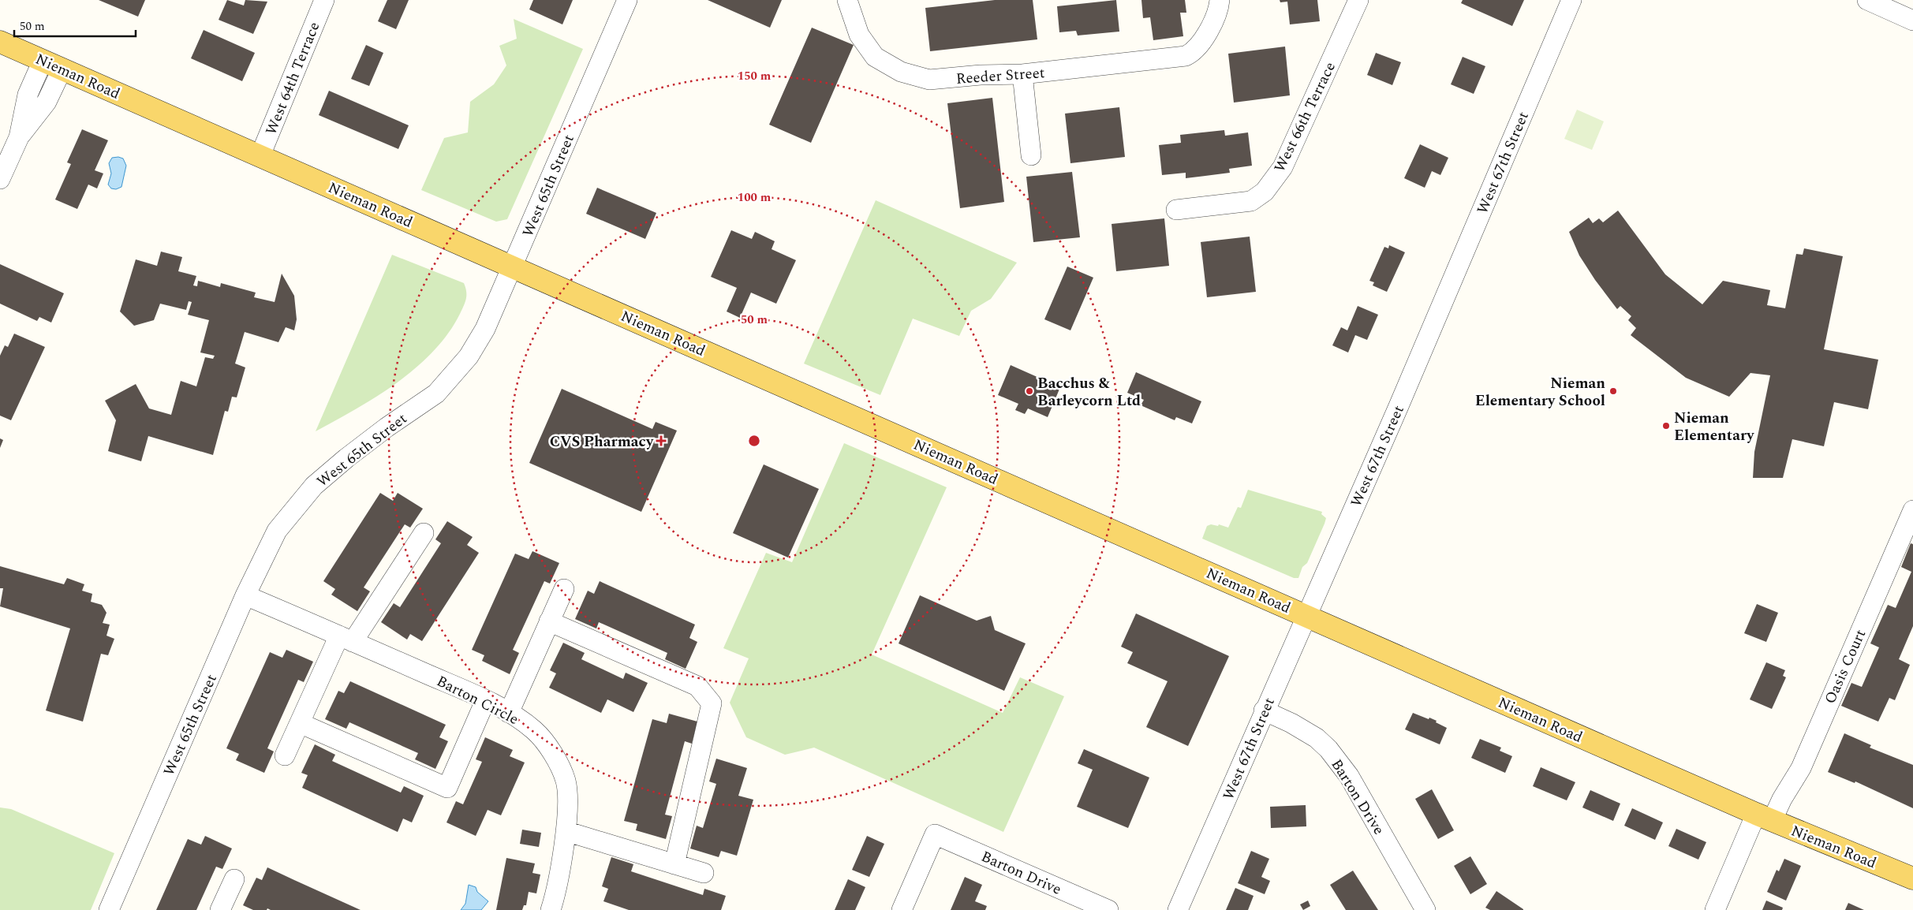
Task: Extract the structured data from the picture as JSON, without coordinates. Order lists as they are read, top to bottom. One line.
{"streets":{"main road":["Nieman Road"],"street":["Reeder Street","West 64th Terrace","West 66th Terrace","West 67th Street","West 65th Street","Oasis Court","Barton Circle","Barton Drive"]},"crossings":[["Nieman Road","West 64th Terrace"],["Nieman Road","West 67th Street"],["Nieman Road","West 65th Street"],["Nieman Road","Oasis Court"],["West 67th Street","Barton Drive"],["West 65th Street","Barton Circle"]],"places":{"other":["Bacchus & Barleycorn Ltd","Nieman Elementary School","Nieman Elementary"],"health":["CVS Pharmacy"]},"scale_bar":"50 m","rings":["150 m","100 m","50 m"]}
